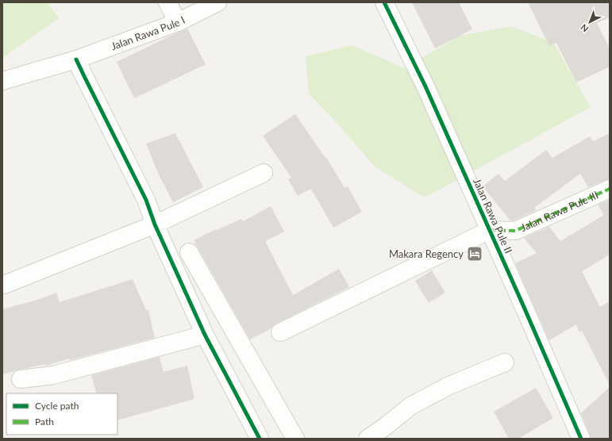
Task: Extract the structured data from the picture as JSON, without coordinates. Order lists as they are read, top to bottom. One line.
{"streets":{"street":["Jalan Rawa Pule I","Jalan Rawa Pule III","Jalan Rawa Pule II"]},"crossings":[["Jalan Rawa Pule III","Jalan Rawa Pule II"]],"places":{"hotel":["Makara Regency"]},"legend":["Cycle path","Path"],"north":"bottom left"}
